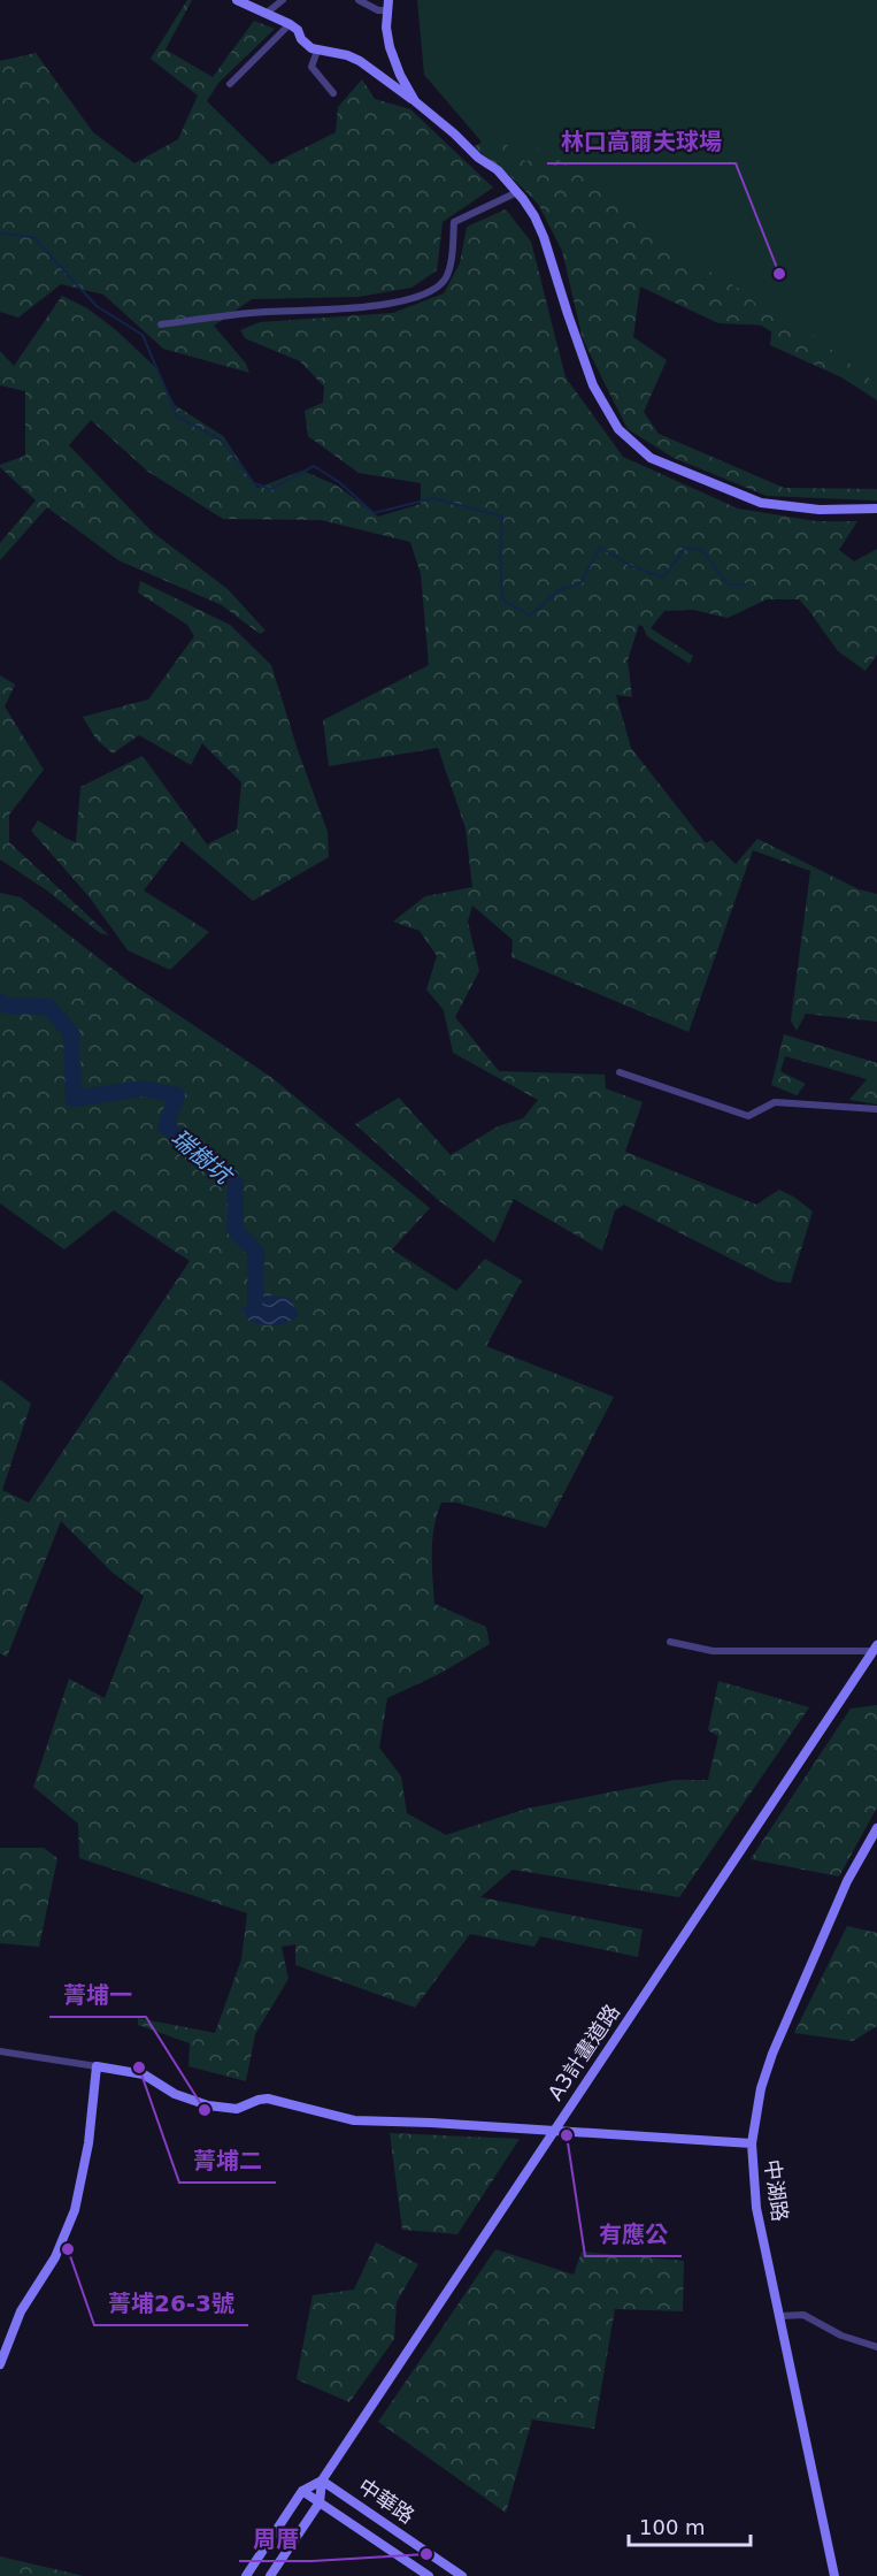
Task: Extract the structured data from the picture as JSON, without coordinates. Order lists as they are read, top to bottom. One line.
{"streets":{"street":["A3計畫道路","中湖路","中華路"]},"crossings":[["A3計畫道路","中華路"]],"water":["瑞樹坑"],"places":["林口高爾夫球場","菁埔二","菁埔一","有應公","菁埔26-3號","周厝"],"scale_bar":"100 m"}
